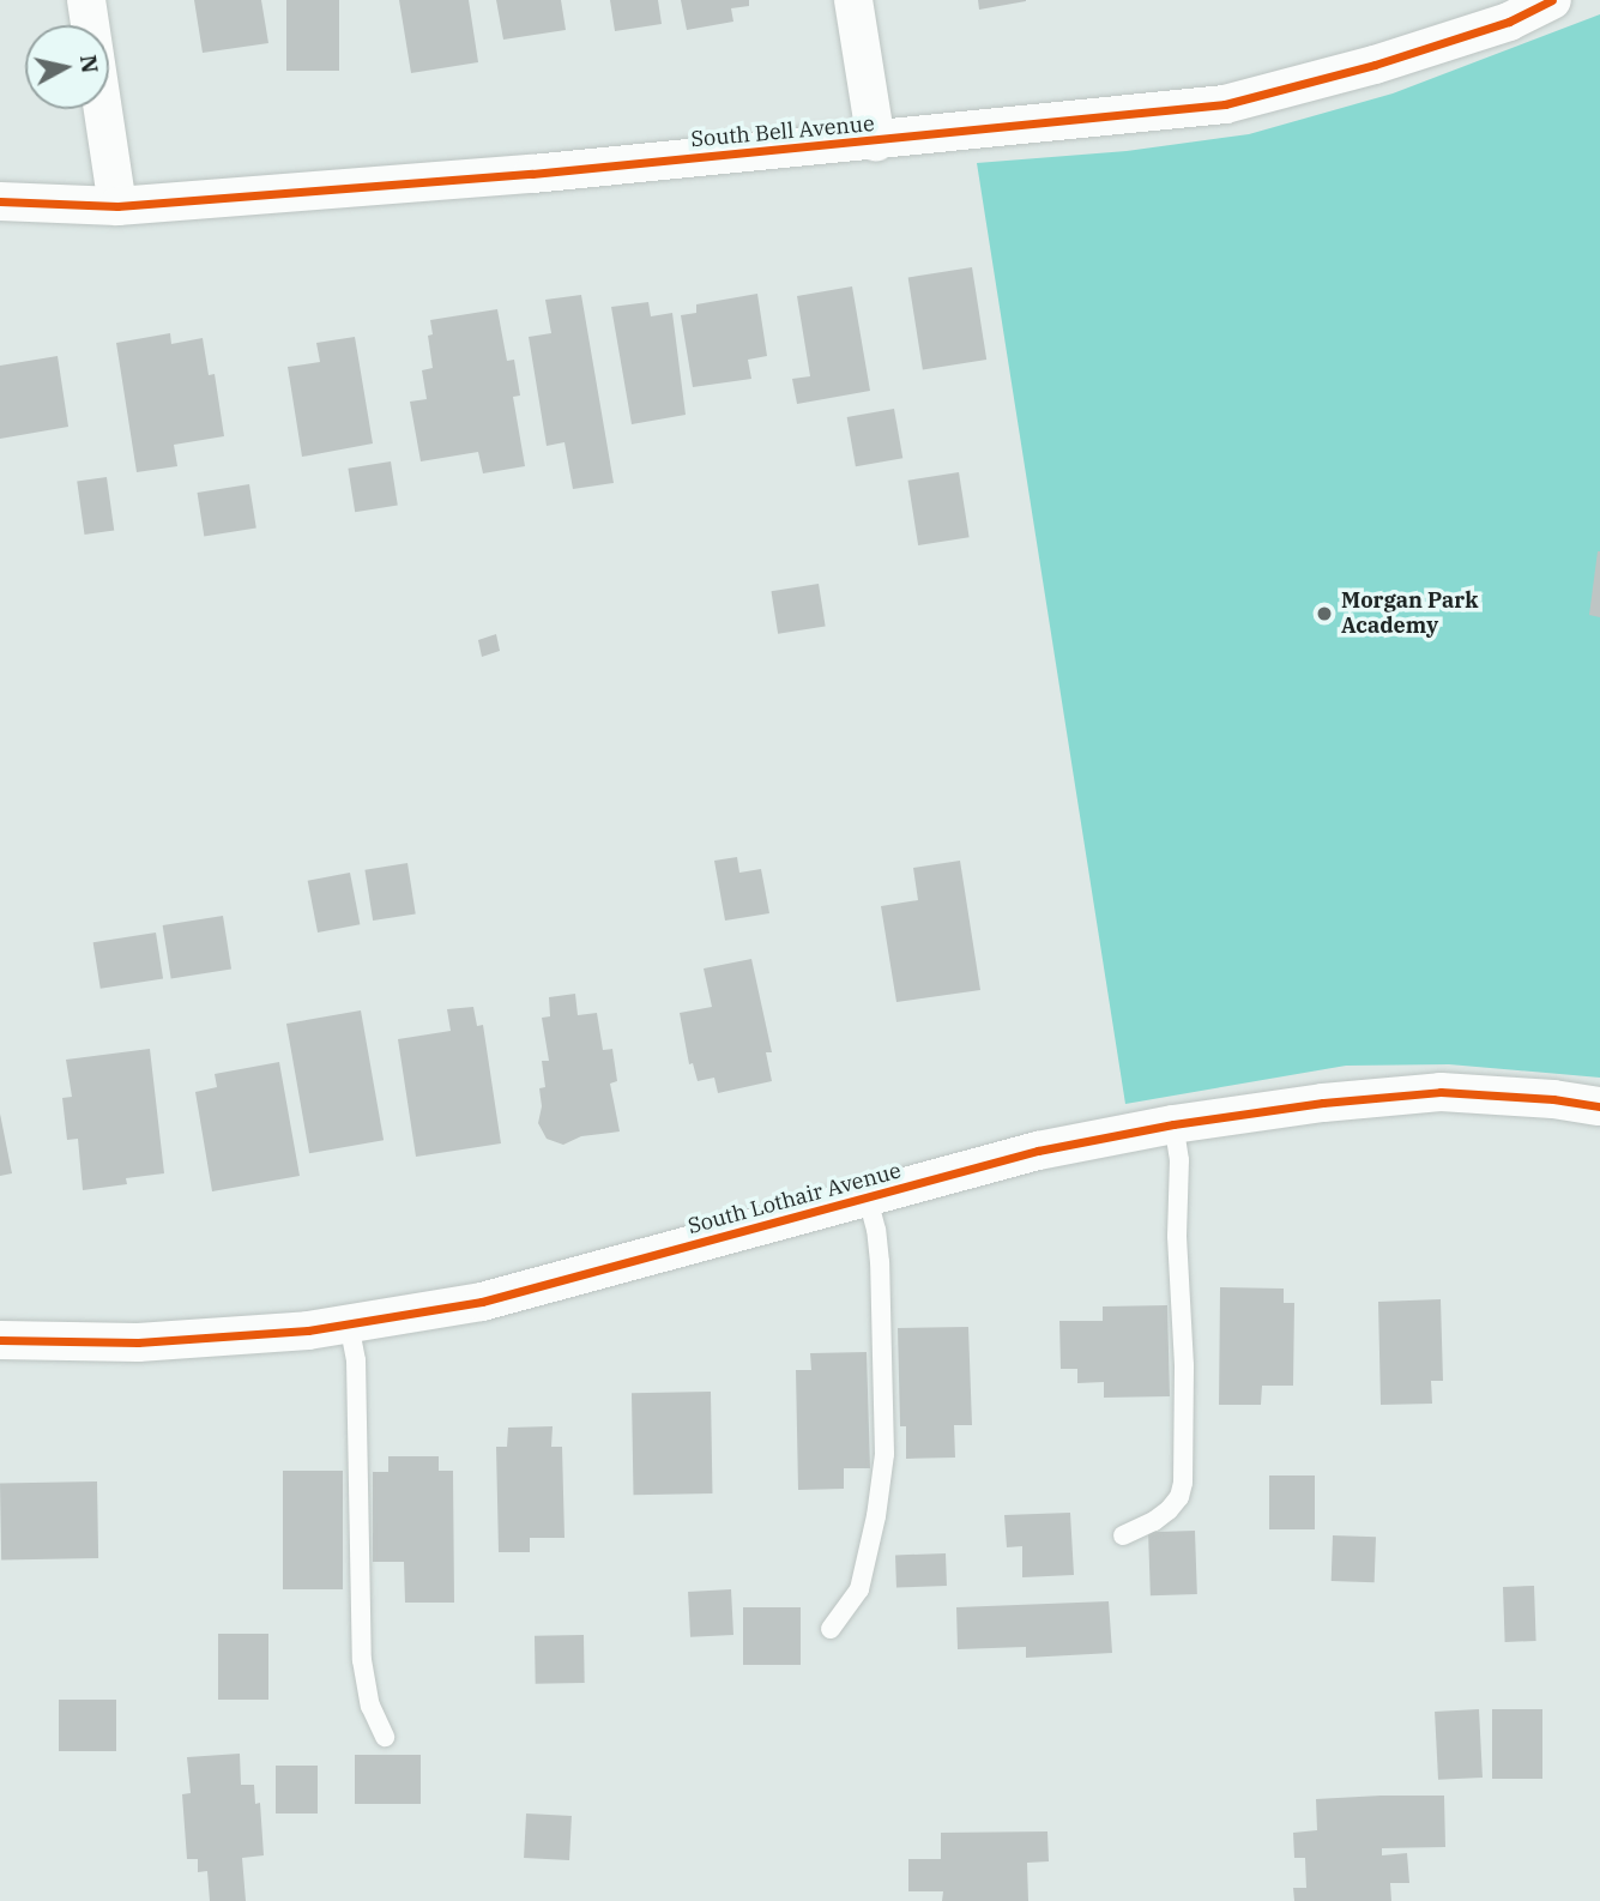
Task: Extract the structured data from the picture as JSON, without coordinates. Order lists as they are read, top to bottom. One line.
{"streets":{"street":["South Bell Avenue","South Lothair Avenue"]},"places":["Morgan Park Academy"],"north":"right"}
